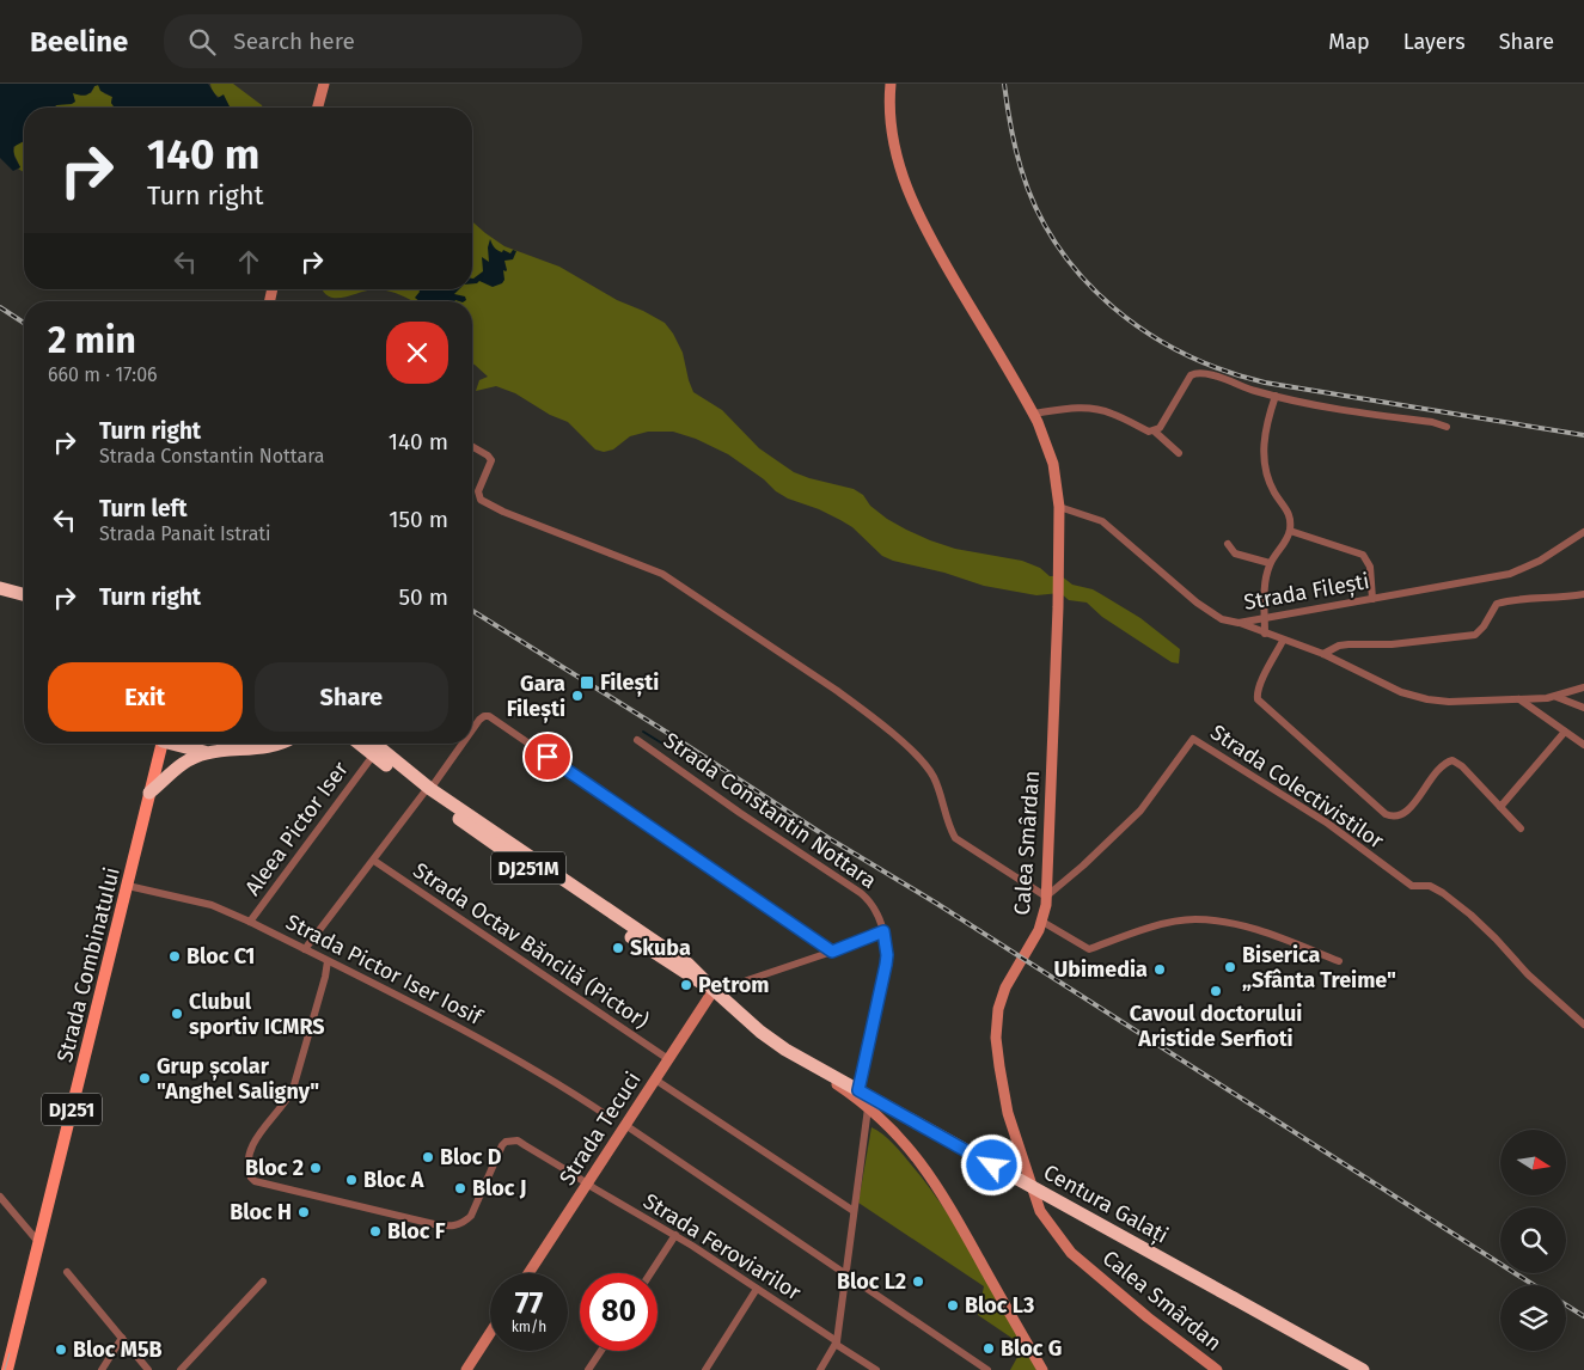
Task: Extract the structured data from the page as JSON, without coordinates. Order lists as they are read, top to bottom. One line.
{"streets":{"highway":["DJ251M","Centura Galați"],"main road":["Calea Smârdan","Strada Combinatului","DJ251","Strada Tecuci"],"street":["Strada Filești","Strada Colectivistilor","Strada Constantin Nottara","Aleea Pictor Iser","Strada Octav Băncilă (Pictor)","Strada Pictor Iser Iosif","Strada Feroviarilor"]},"crossings":[["Strada Filești","Calea Smârdan"],["Strada Colectivistilor","Calea Smârdan"],["Strada Constantin Nottara","Centura Galați"],["Aleea Pictor Iser","DJ251M"],["Aleea Pictor Iser","Strada Pictor Iser Iosif"],["DJ251M","Strada Tecuci"],["DJ251M","Centura Galați"],["Strada Octav Băncilă (Pictor)","Strada Tecuci"],["Strada Combinatului","Strada Pictor Iser Iosif"],["Strada Pictor Iser Iosif","Strada Feroviarilor"],["Strada Tecuci","Strada Feroviarilor"]],"places":{"transit":["Filești"],"other":["Gara Filești","Skuba","Bloc C1","Biserica „Sfânta Treime\"","Ubimedia","Petrom","Cavoul doctorului Aristide Serfioti","Clubul sportiv ICMRS","Grup școlar \"Anghel Saligny\"","Bloc D","Bloc 2","Bloc A","Bloc J","Bloc H","Bloc F","Bloc L2","Bloc L3","Bloc G","Bloc M5B"]},"north":"right","page":{"header":"Beeline","search":"Search here","nav":["Map","Layers","Share"],"turn":["140 m","Turn right"],"heading":["2 min","660 m · 17:06"],"list":[{"name":"Turn right","note":"Strada Constantin Nottara","value":"140 m"},{"name":"Turn left","note":"Strada Panait Istrati","value":"150 m"},{"name":"Turn right","value":"50 m"}],"buttons":["Exit","Share"],"speed":"77 km/h","limit":"80"}}
